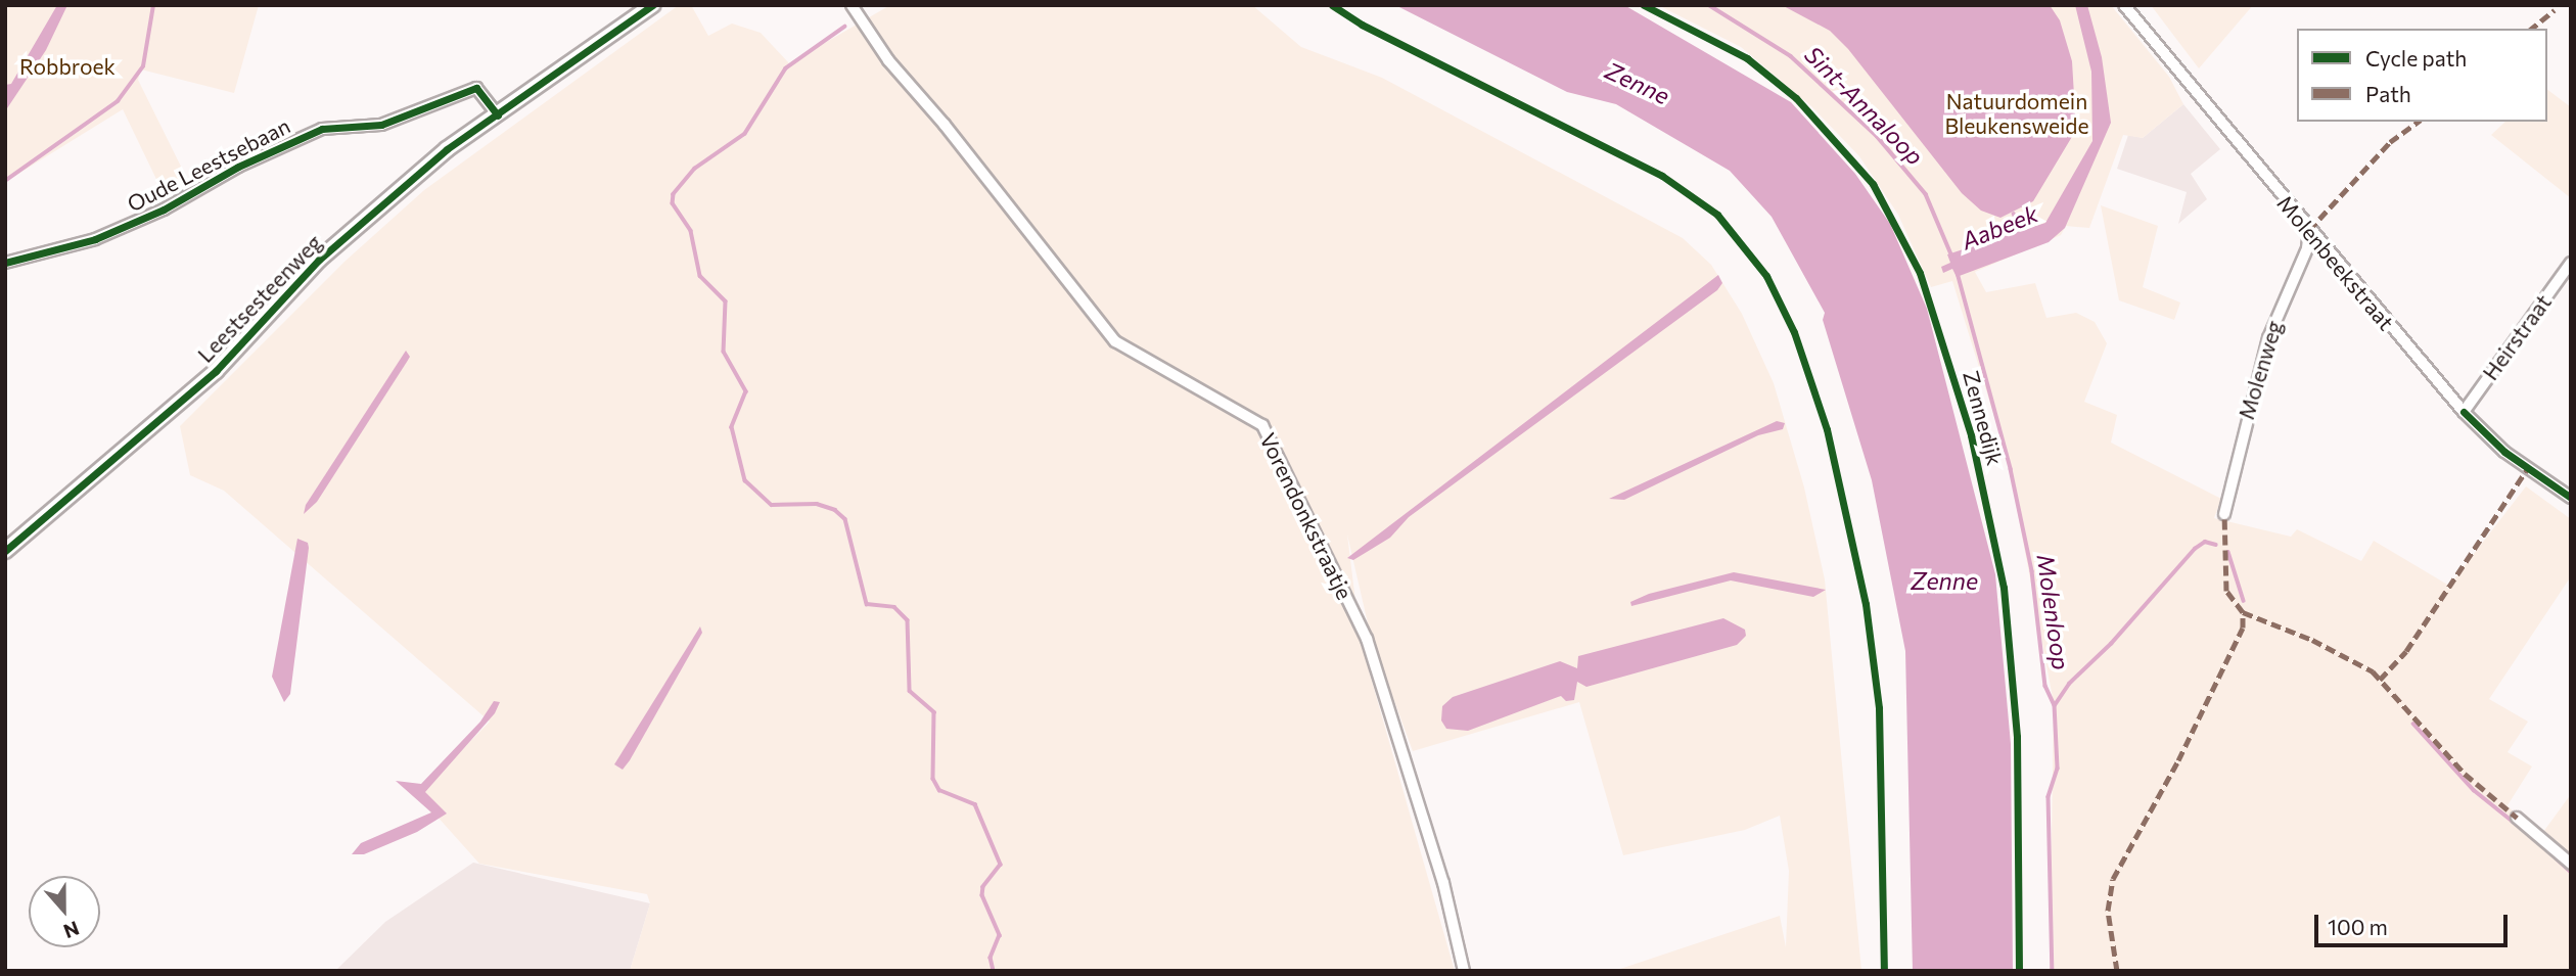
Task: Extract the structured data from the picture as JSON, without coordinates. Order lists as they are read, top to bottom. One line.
{"streets":{"street":["Oude Leestsebaan","Molenbeekstraat","Leestsesteenweg","Heirstraat","Molenweg","Vorendonkstraatje"],"cycle path":["Zennedijk"]},"crossings":[["Oude Leestsebaan","Leestsesteenweg"],["Molenbeekstraat","Heirstraat"],["Molenbeekstraat","Molenweg"]],"water":["Zenne","Sint-Annaloop","Aabeek","Molenloop"],"parks":["Robbroek","Natuurdomein Bleukensweide"],"legend":["Cycle path","Path"],"scale_bar":"100 m","north":"bottom"}
